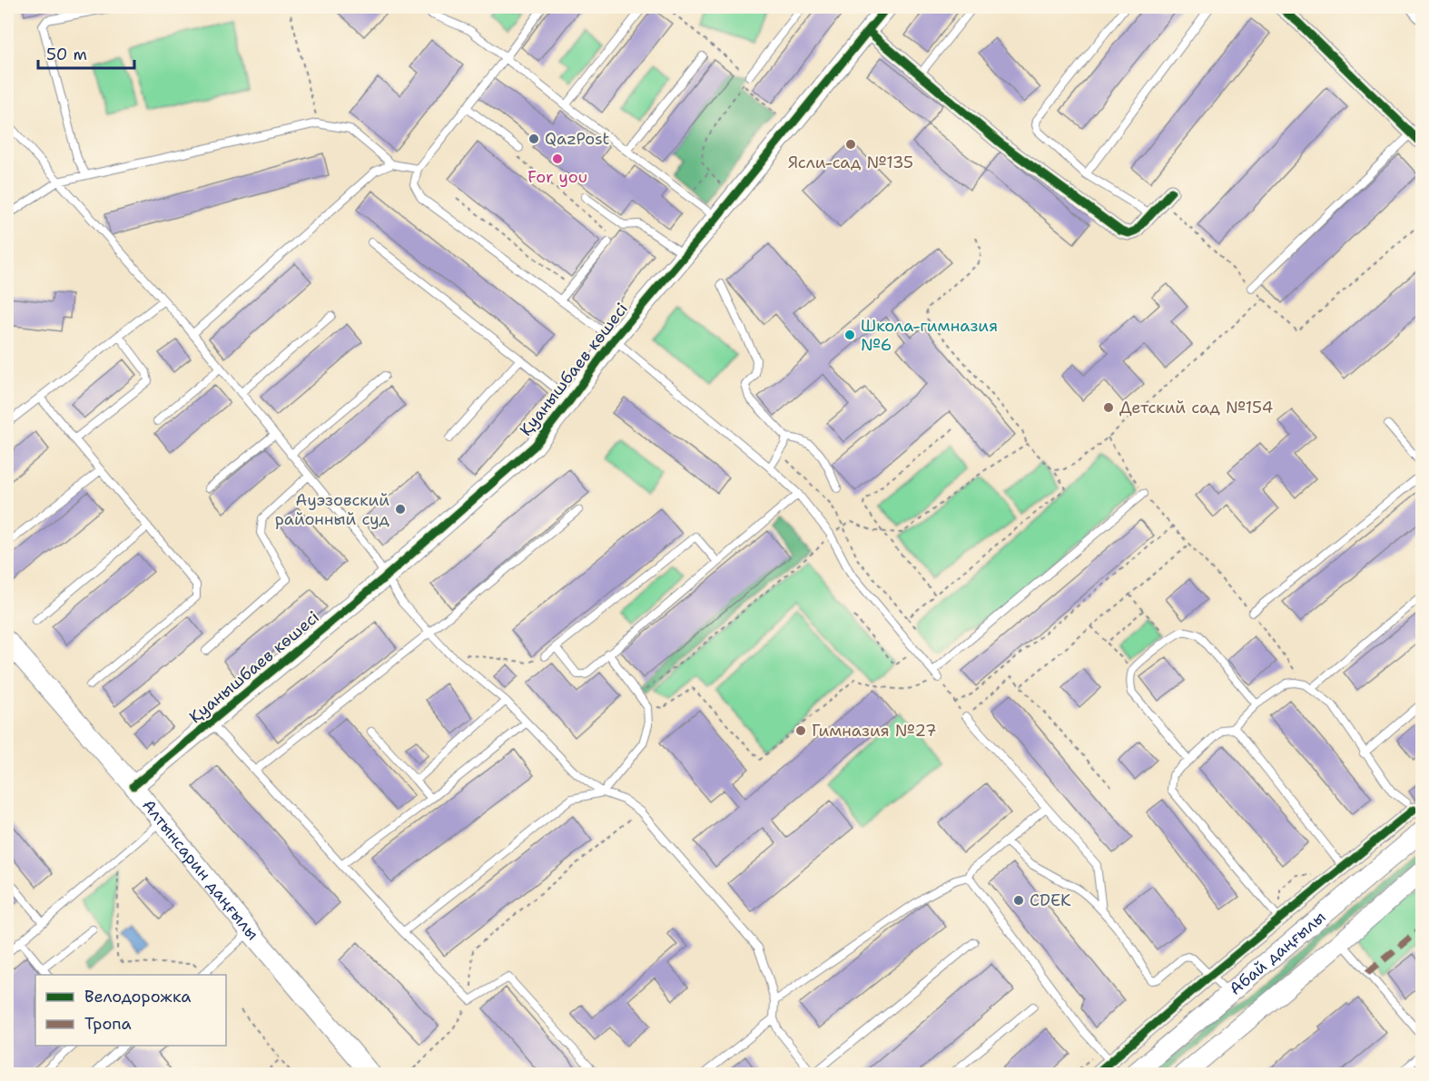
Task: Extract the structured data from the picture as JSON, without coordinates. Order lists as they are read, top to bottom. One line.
{"streets":{"main road":["Қуанышбаев көшесі","Алтынсарин даңғылы","Абай даңғылы"]},"crossings":[["Қуанышбаев көшесі","Алтынсарин даңғылы"]],"places":["QazPost","Ясли-сад №135","For you","Школа-гимназия №6","Детский сад №154","Ауэзовский районный суд","Гимназия №27","CDEK"],"legend":["Велодорожка","Тропа"],"scale_bar":"50 m"}
